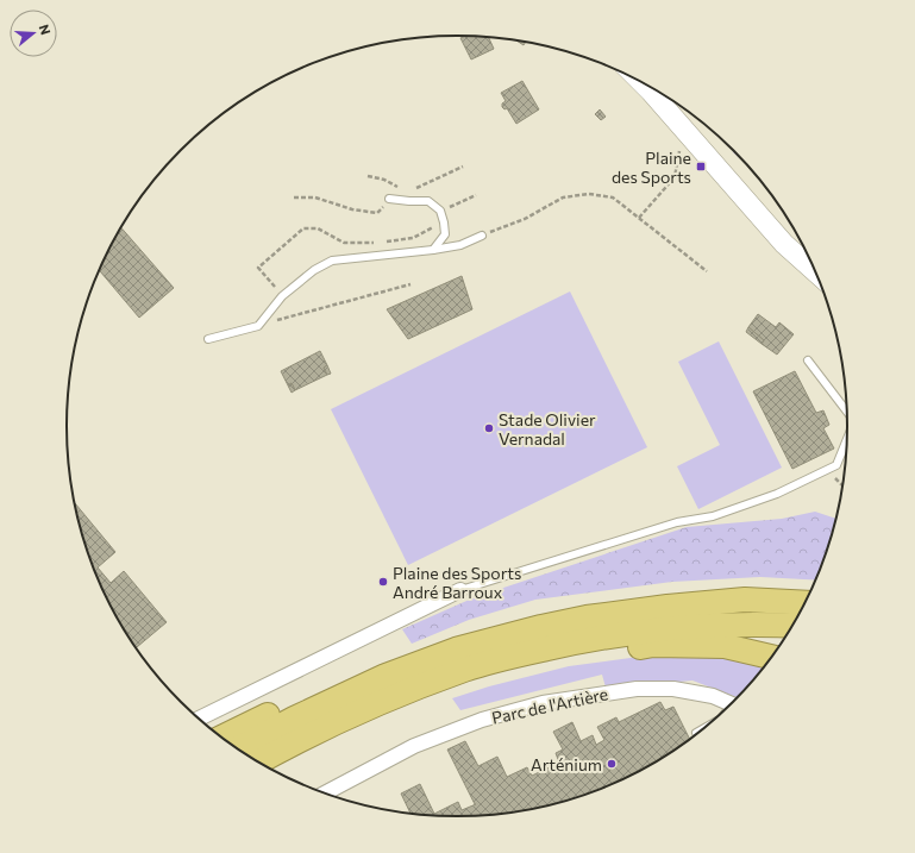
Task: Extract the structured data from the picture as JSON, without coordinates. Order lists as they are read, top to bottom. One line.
{"streets":{"street":["Parc de l'Artière"]},"places":{"transit":["Plaine des Sports"],"other":["Stade Olivier Vernadal","Plaine des Sports André Barroux","Arténium"]},"north":"right"}
